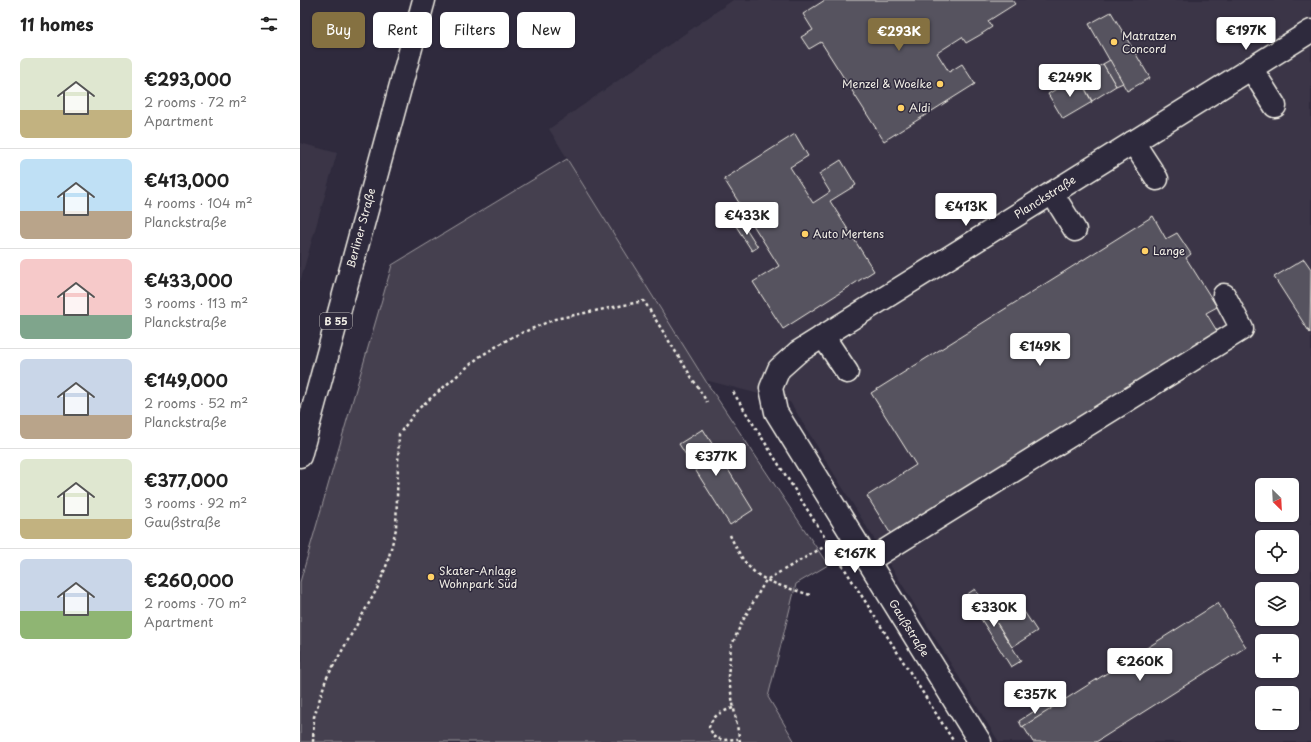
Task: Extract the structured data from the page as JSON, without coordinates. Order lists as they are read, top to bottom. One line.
{"streets":{"street":["Planckstraße","Berliner Straße","B 55","Gaußstraße"]},"crossings":[["Planckstraße","Gaußstraße"]],"places":["Matratzen Concord","Menzel & Woelke","Aldi","Auto Mertens","Lange","Skater-Anlage Wohnpark Süd"],"north":"bottom right","page":{"heading":"11 homes","chip":["Buy","Rent","Filters","New"],"price":["€197K","€293K","€249K","€413K","€433K","€149K","€377K","€167K","€330K","€260K","€357K"],"list":[{"name":"€293,000","note":"2 rooms · 72 m² · Apartment"},{"name":"€413,000","note":"4 rooms · 104 m² · Planckstraße"},{"name":"€433,000","note":"3 rooms · 113 m² · Planckstraße"},{"name":"€149,000","note":"2 rooms · 52 m² · Planckstraße"},{"name":"€377,000","note":"3 rooms · 92 m² · Gaußstraße"},{"name":"€260,000","note":"2 rooms · 70 m² · Apartment"}],"map_buttons":["+","−"]}}
